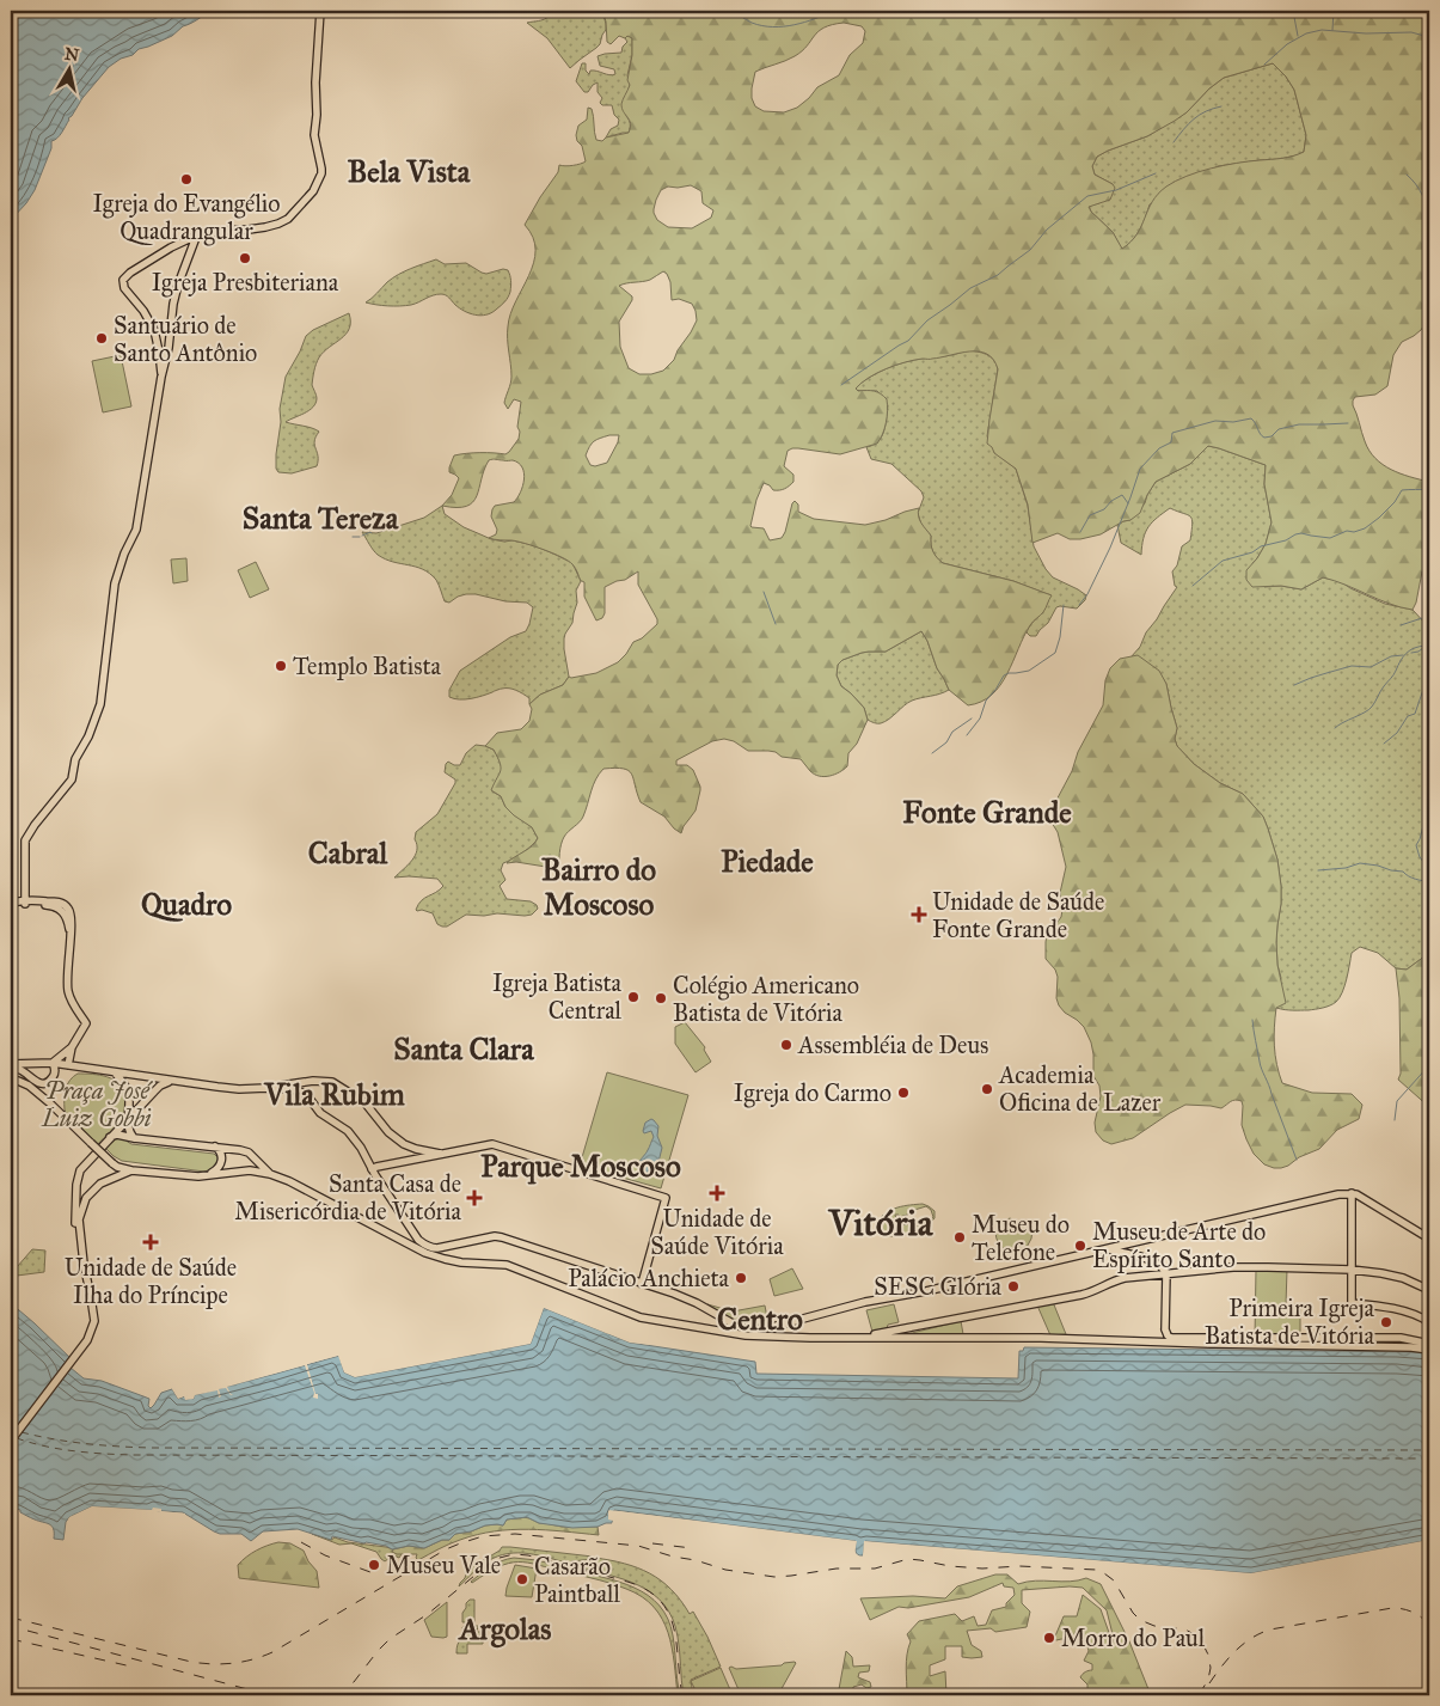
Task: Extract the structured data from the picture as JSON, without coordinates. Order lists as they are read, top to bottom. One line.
{"districts":["Bela Vista","Santa Tereza","Fonte Grande","Cabral","Piedade","Bairro do Moscoso","Quadro","Santa Clara","Vila Rubim","Parque Moscoso","Vitória","Centro","Argolas"],"parks":["Praça José Luiz Gobbi"],"places":{"other":["Igreja do Evangélio Quadrangular","Igreja Presbiteriana","Santuário de Santo Antônio","Templo Batista","Igreja Batista Central","Colégio Americano Batista de Vitória","Assembléia de Deus","Academia Oficina de Lazer","Igreja do Carmo","Museu do Telefone","Museu de Arte do Espírito Santo","Palácio Anchieta","SESC Glória","Primeira Igreja Batista de Vitória","Museu Vale","Casarão Paintball","Morro do Paul"],"health":["Unidade de Saúde Fonte Grande","Unidade de Saúde Vitória","Santa Casa de Misericórdia de Vitória","Unidade de Saúde Ilha do Príncipe"]},"north":"top"}
